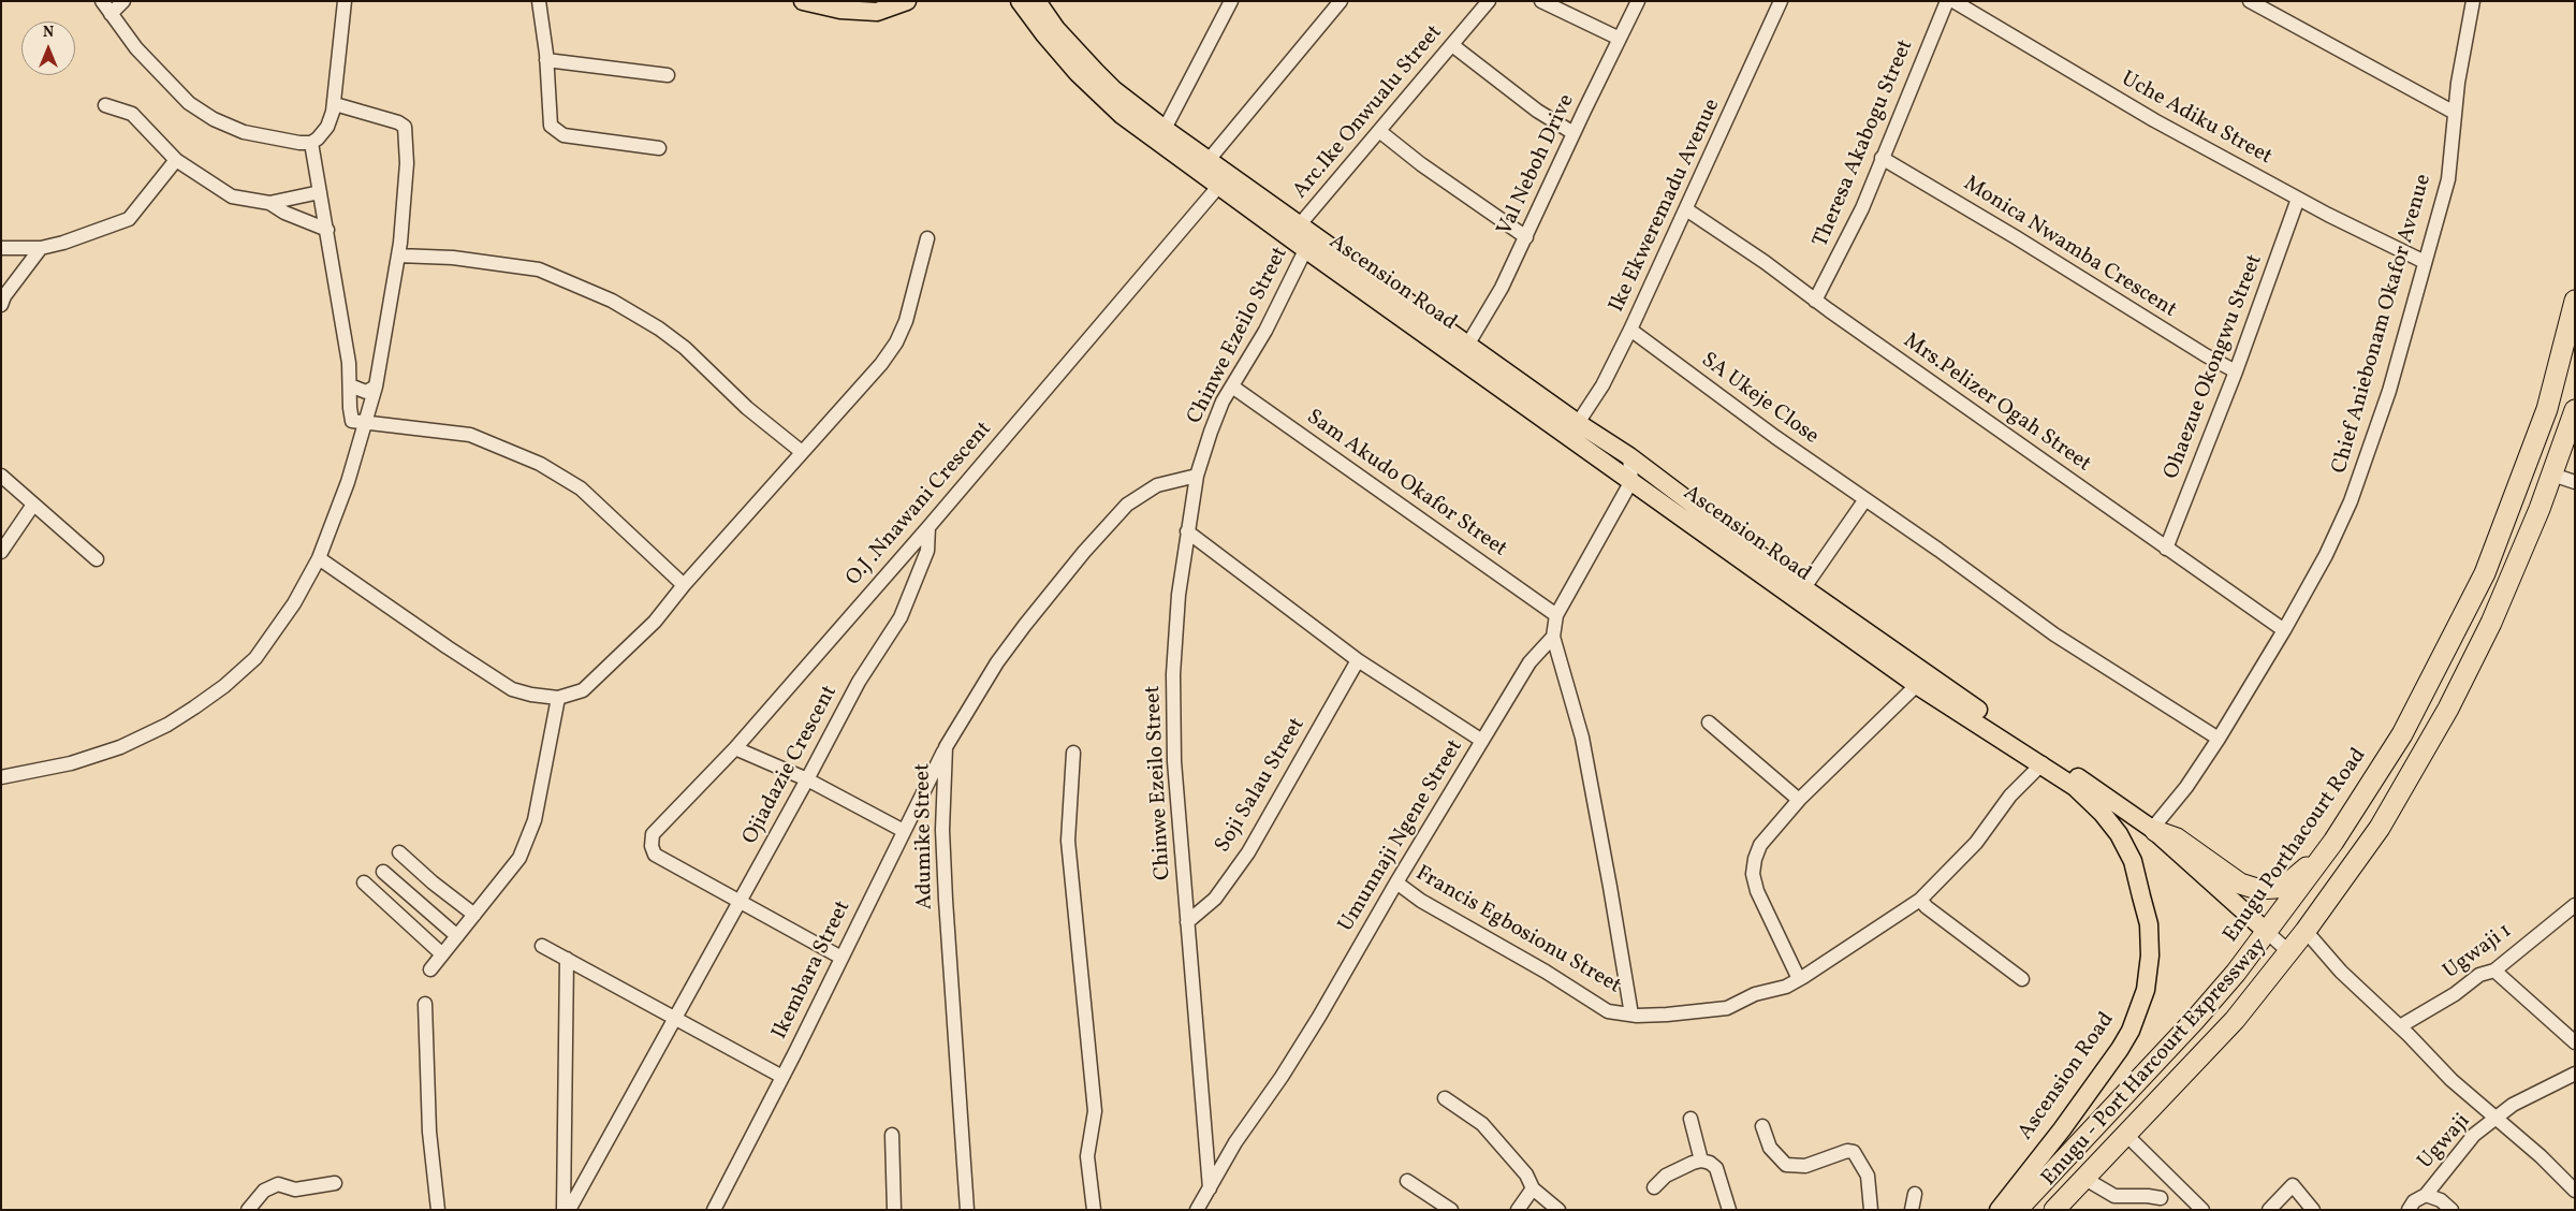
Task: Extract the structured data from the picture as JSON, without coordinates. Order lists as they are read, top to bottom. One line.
{"streets":{"highway":["Enugu Porthacourt Road","Enugu - Port Harcourt Expressway"],"main road":["Ascension Road"],"street":["Arc.Ike Onwualu Street","Uche Adiku Street","Theresa Akabogu Street","Val Neboh Drive","Ike Ekweremadu Avenue","Monica Nwamba Crescent","Chief Aniebonam Okafor Avenue","Chinwe Ezeilo Street","Ohaezue Okongwu Street","SA Ukeje Close","Mrs.Pelizer Ogah Street","Sam Akudo Okafor Street","O.J .Nnawani Crescent","Ojiadazie Crescent","Soji Salau Street","Adumike Street","Umunnaji Ngene Street","Francis Egbosionu Street","Ugwaji 1","Ikembara Street","Ugwaji"]},"crossings":[["Arc.Ike Onwualu Street","Ascension Road"],["Uche Adiku Street","Chief Aniebonam Okafor Avenue"],["Uche Adiku Street","Ohaezue Okongwu Street"],["Theresa Akabogu Street","Monica Nwamba Crescent"],["Theresa Akabogu Street","Mrs.Pelizer Ogah Street"],["Val Neboh Drive","Ascension Road"],["Ike Ekweremadu Avenue","Ascension Road"],["Ike Ekweremadu Avenue","SA Ukeje Close"],["Ike Ekweremadu Avenue","Mrs.Pelizer Ogah Street"],["Monica Nwamba Crescent","Ohaezue Okongwu Street"],["Ascension Road","Chief Aniebonam Okafor Avenue"],["Ascension Road","Chinwe Ezeilo Street"],["Ascension Road","O.J .Nnawani Crescent"],["Ascension Road","Enugu Porthacourt Road"],["Ascension Road","Francis Egbosionu Street"],["Chief Aniebonam Okafor Avenue","SA Ukeje Close"],["Chief Aniebonam Okafor Avenue","Mrs.Pelizer Ogah Street"],["Chinwe Ezeilo Street","Sam Akudo Okafor Street"],["Chinwe Ezeilo Street","Soji Salau Street"],["Chinwe Ezeilo Street","Adumike Street"],["Chinwe Ezeilo Street","Umunnaji Ngene Street"],["Ohaezue Okongwu Street","Mrs.Pelizer Ogah Street"],["O.J .Nnawani Crescent","Ojiadazie Crescent"],["Adumike Street","Ikembara Street"],["Umunnaji Ngene Street","Francis Egbosionu Street"]],"north":"top"}
